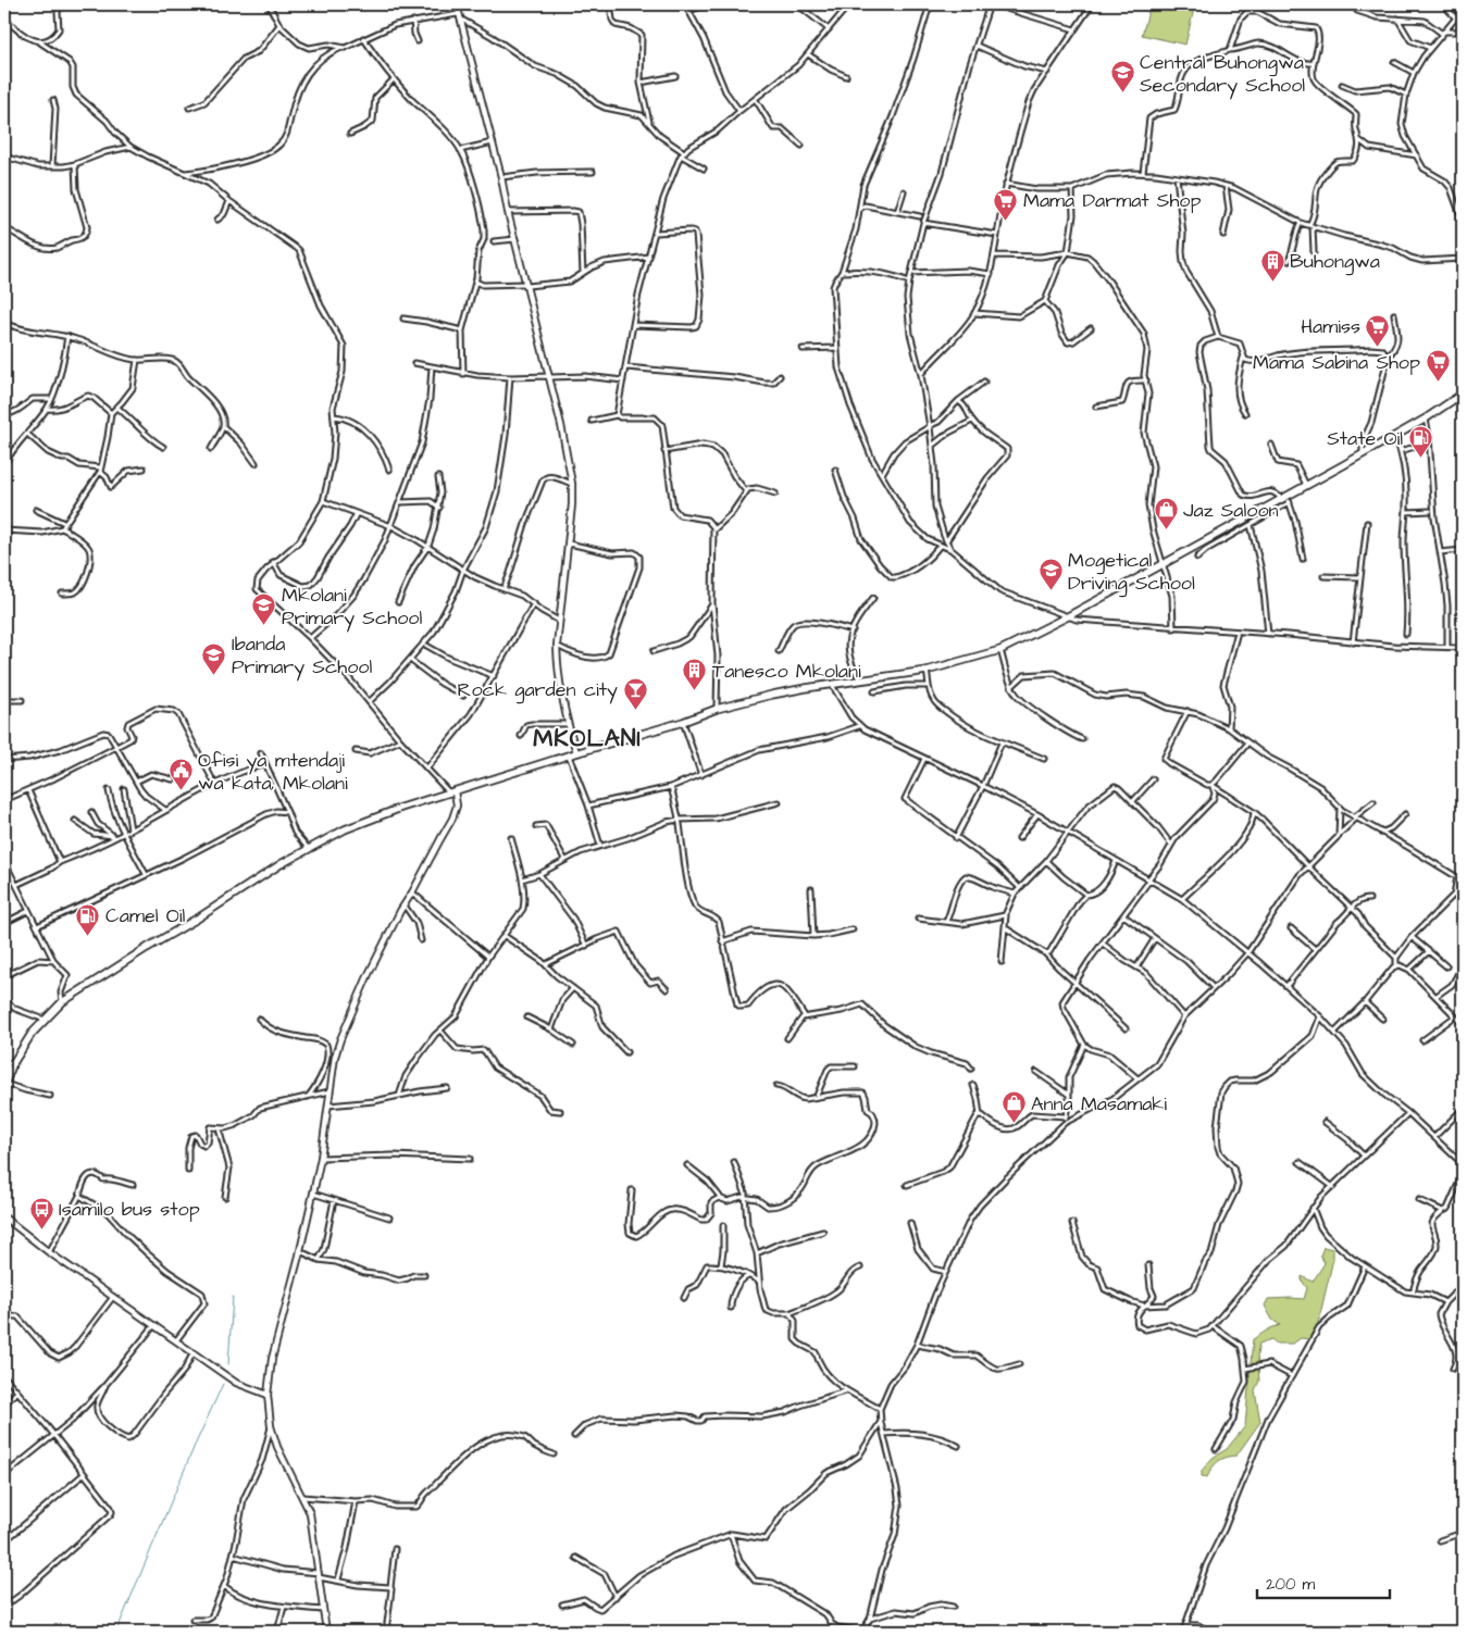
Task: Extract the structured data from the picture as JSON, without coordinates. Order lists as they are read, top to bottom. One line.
{"districts":["MKOLANI"],"places":{"school or university":["Central Buhongwa Secondary School","Mogetical Driving School","Mkolani Primary School","Ibanda Primary School"],"supermarket":["Mama Darmat Shop","Hamiss","Mama Sabina Shop"],"building":["Buhongwa","Tanesco Mkolani"],"fuel station":["State Oil","Camel Oil"],"shop":["Jaz Saloon","Anna Masamaki"],"bar":["Rock garden city"],"public building":["Ofisi ya mtendaji wa kata, Mkolani"],"bus stop":["Isamilo bus stop"]},"scale_bar":"200 m"}
